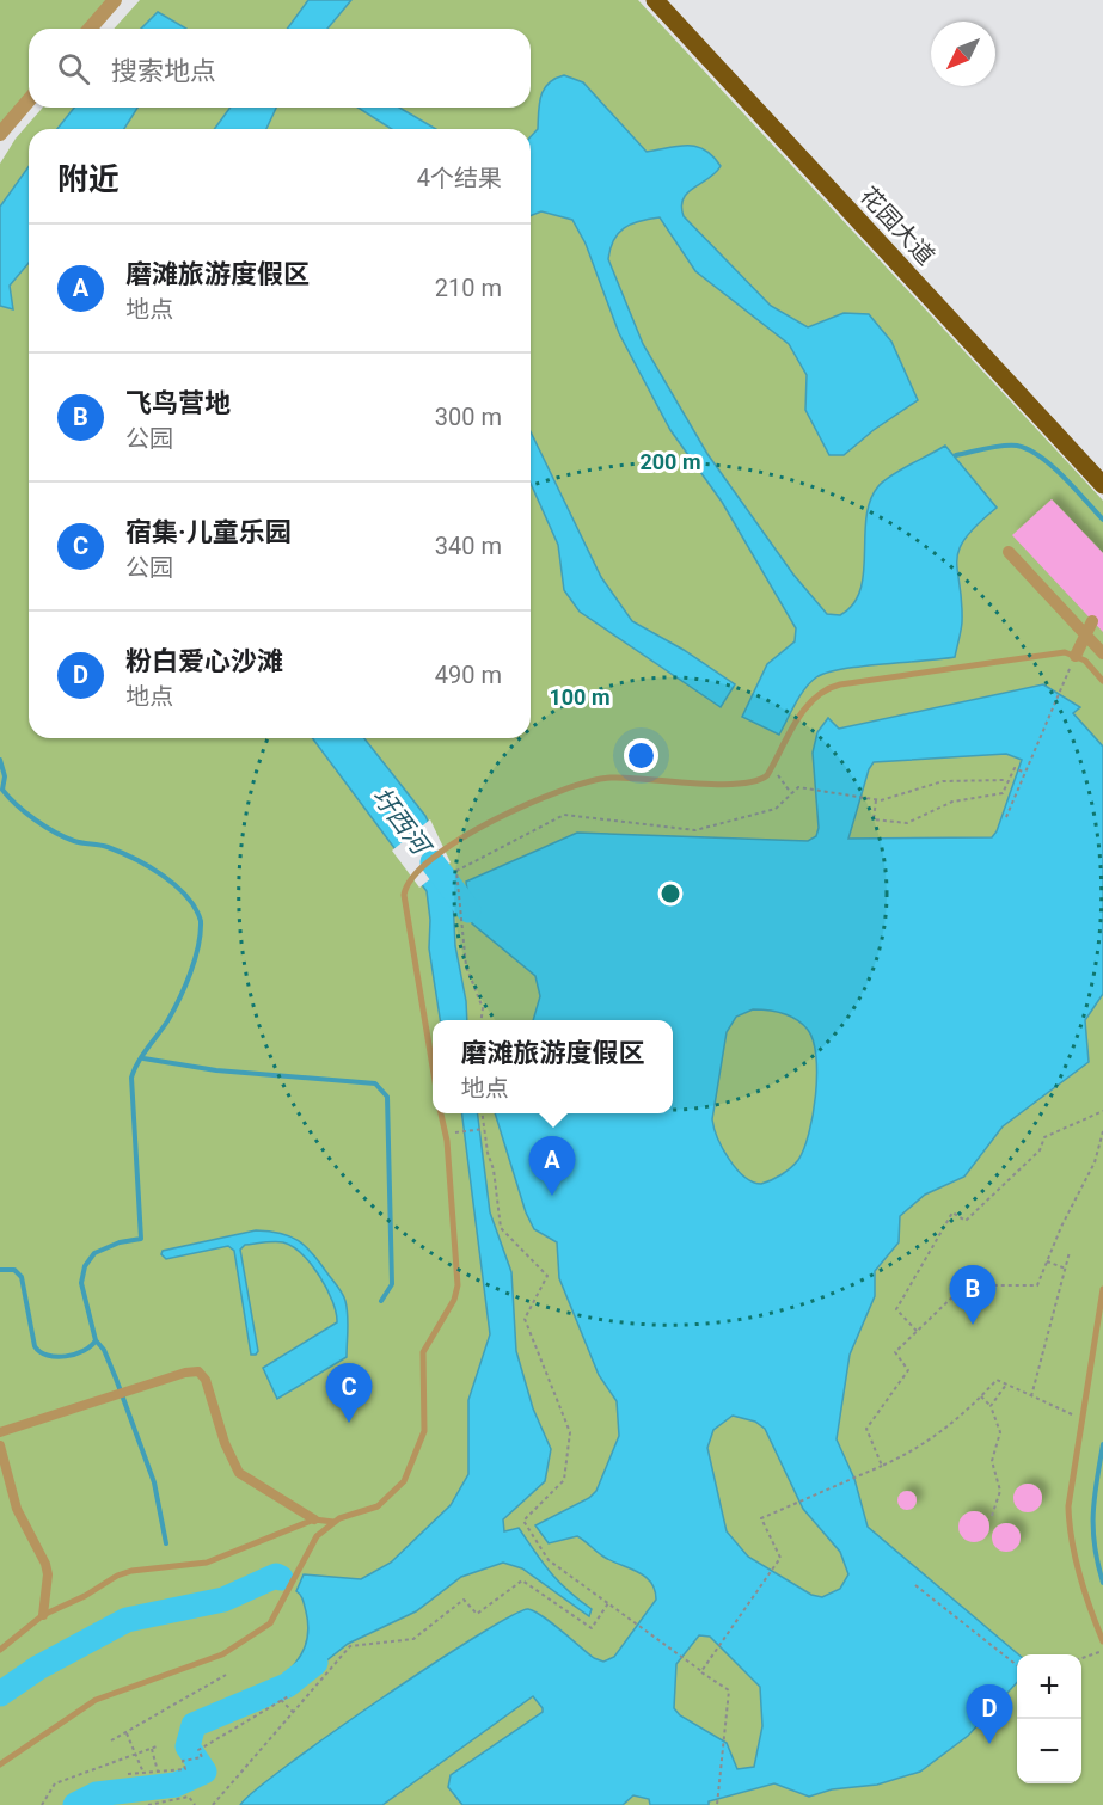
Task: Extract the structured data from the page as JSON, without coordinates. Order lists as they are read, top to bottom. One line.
{"streets":{"main road":["花园大道"]},"water":["圩西河"],"north":"bottom left","page":{"search":"搜索地点","heading":["附近","4个结果"],"list":[{"mark":"A","name":"磨滩旅游度假区","note":"地点","value":"210 m"},{"mark":"B","name":"飞鸟营地","note":"公园","value":"300 m"},{"mark":"C","name":"宿集·儿童乐园","note":"公园","value":"340 m"},{"mark":"D","name":"粉白爱心沙滩","note":"地点","value":"490 m"}],"popup":["磨滩旅游度假区","地点"],"pins":["A","B","C","D"],"map_buttons":["+","−"]},"rings":["200 m","100 m"]}
